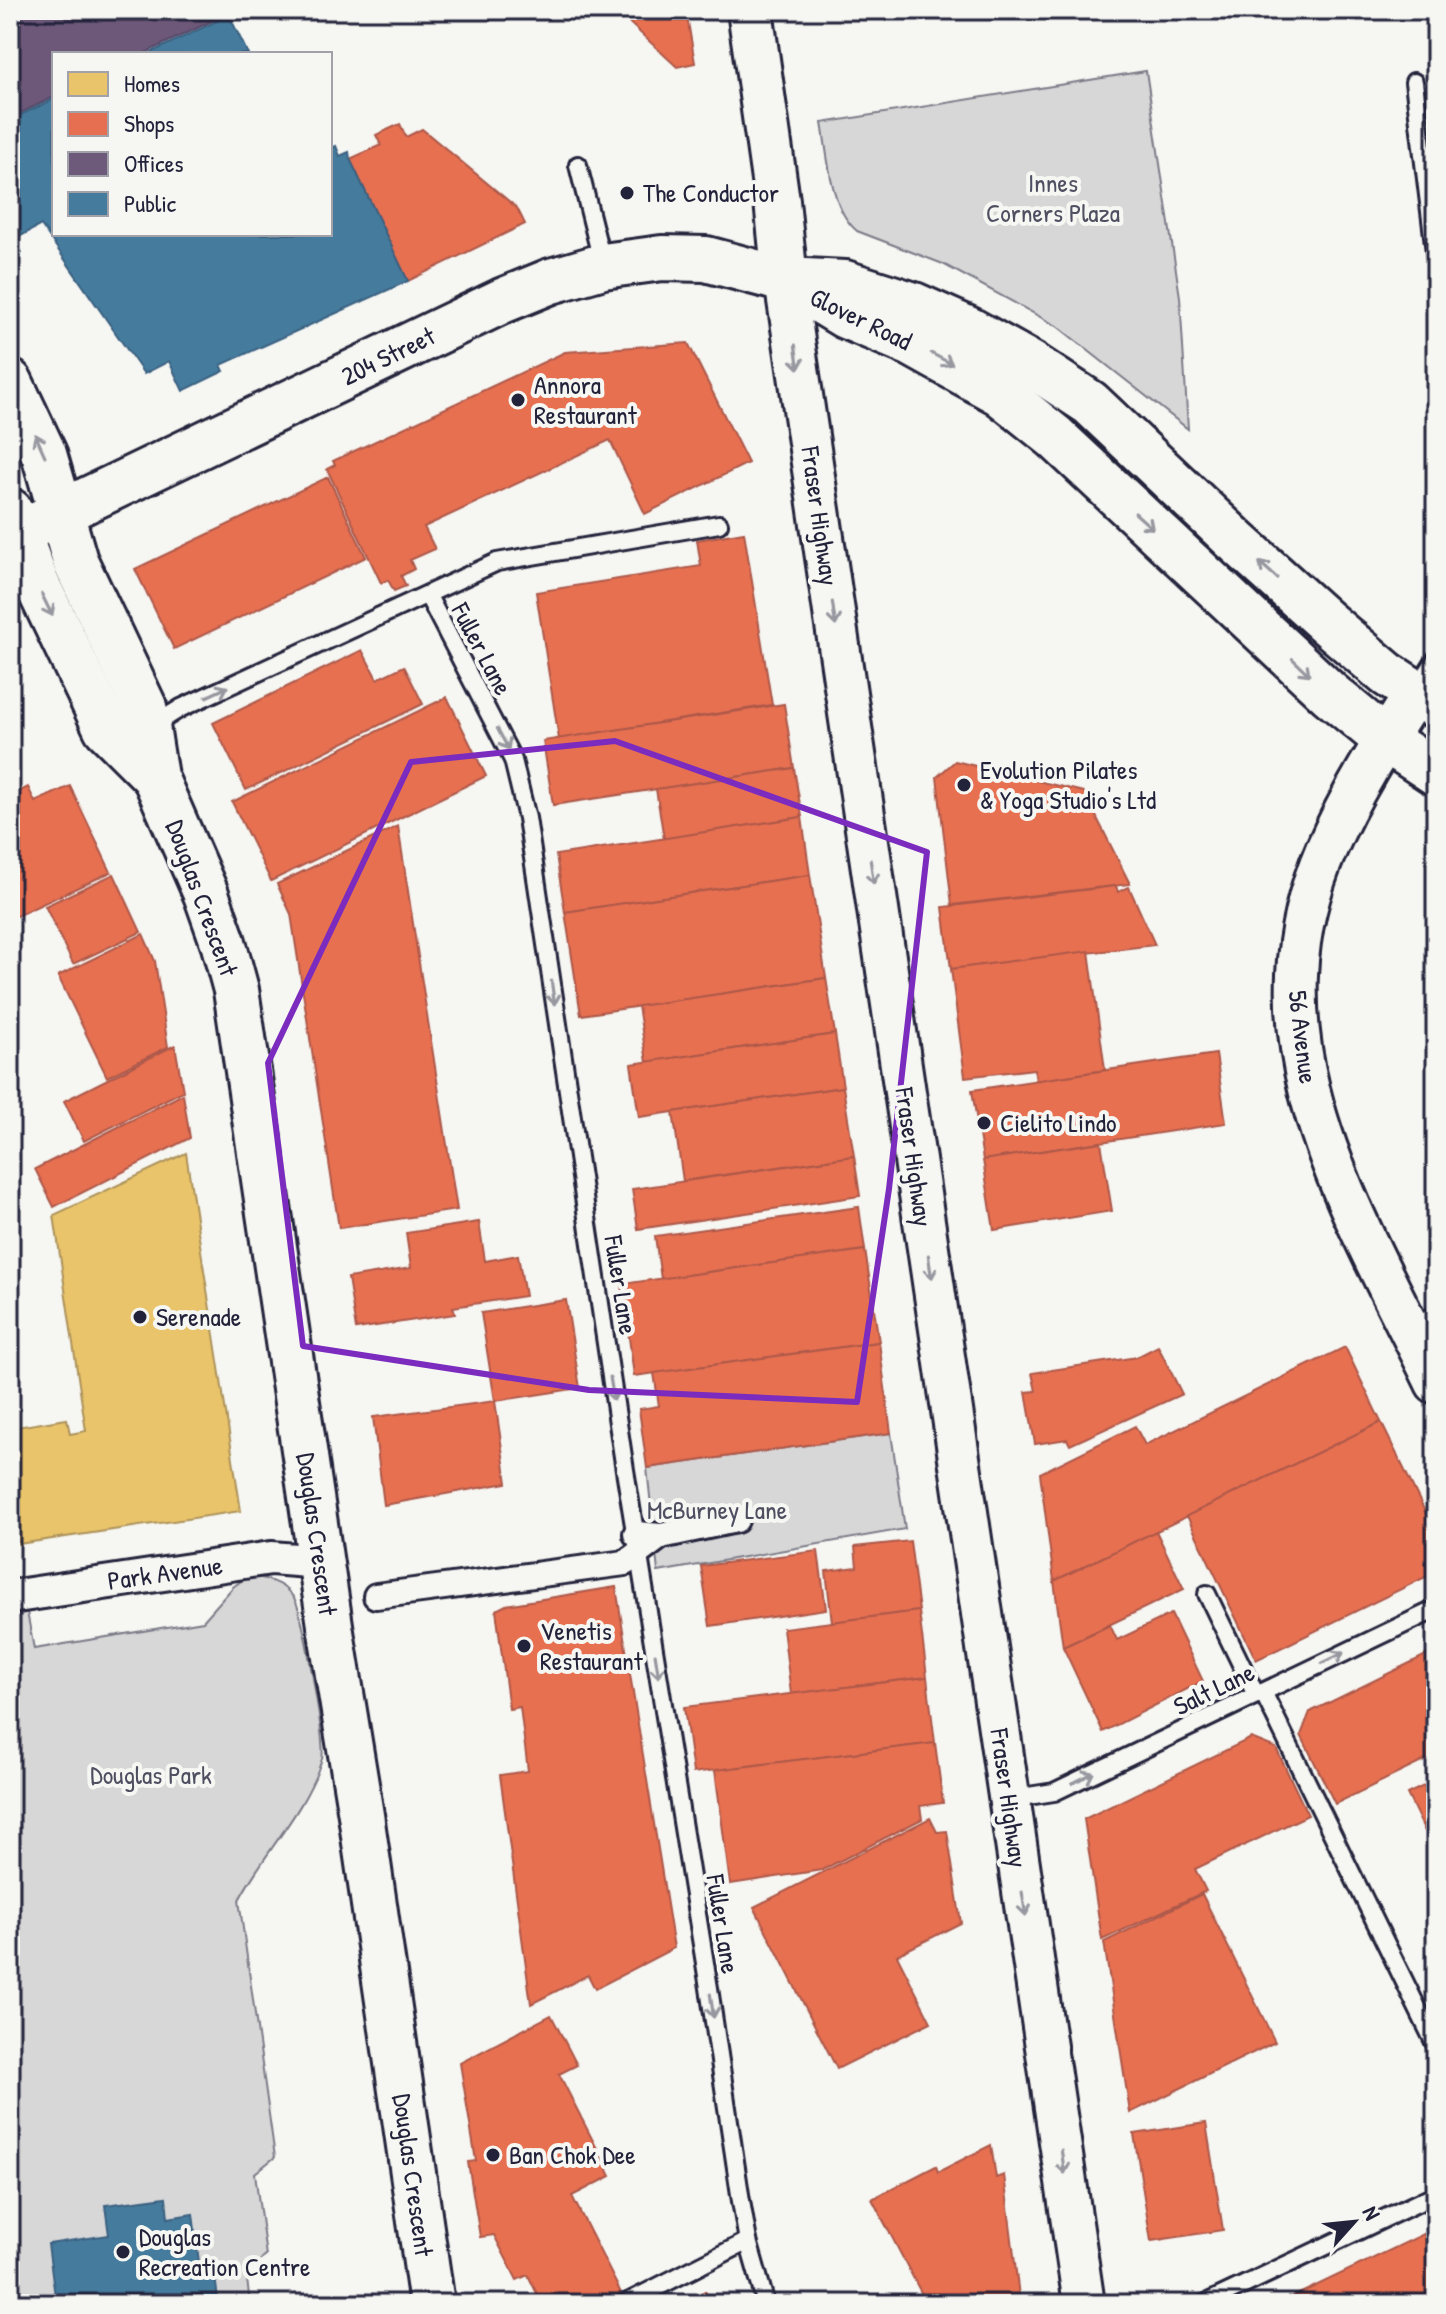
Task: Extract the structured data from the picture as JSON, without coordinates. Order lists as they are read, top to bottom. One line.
{"streets":{"main road":["Glover Road","204 Street","Fraser Highway","Douglas Crescent"],"street":["56 Avenue","Park Avenue"],"lane":["Fuller Lane","Salt Lane"]},"crossings":[["Glover Road","204 Street"],["Glover Road","Fraser Highway"],["Glover Road","56 Avenue"],["204 Street","Fraser Highway"],["204 Street","Douglas Crescent"],["Fraser Highway","Salt Lane"],["Fuller Lane","Douglas Crescent"],["Douglas Crescent","Park Avenue"]],"one_way":["Fraser Highway","Fuller Lane","Salt Lane"],"parks":["Innes Corners Plaza","McBurney Lane","Douglas Park"],"places":["The Conductor","Annora Restaurant","Evolution Pilates & Yoga Studio's Ltd","Cielito Lindo","Serenade","Venetis Restaurant","Ban Chok Dee","Douglas Recreation Centre"],"legend":["Homes","Shops","Offices","Public"],"north":"top right"}
